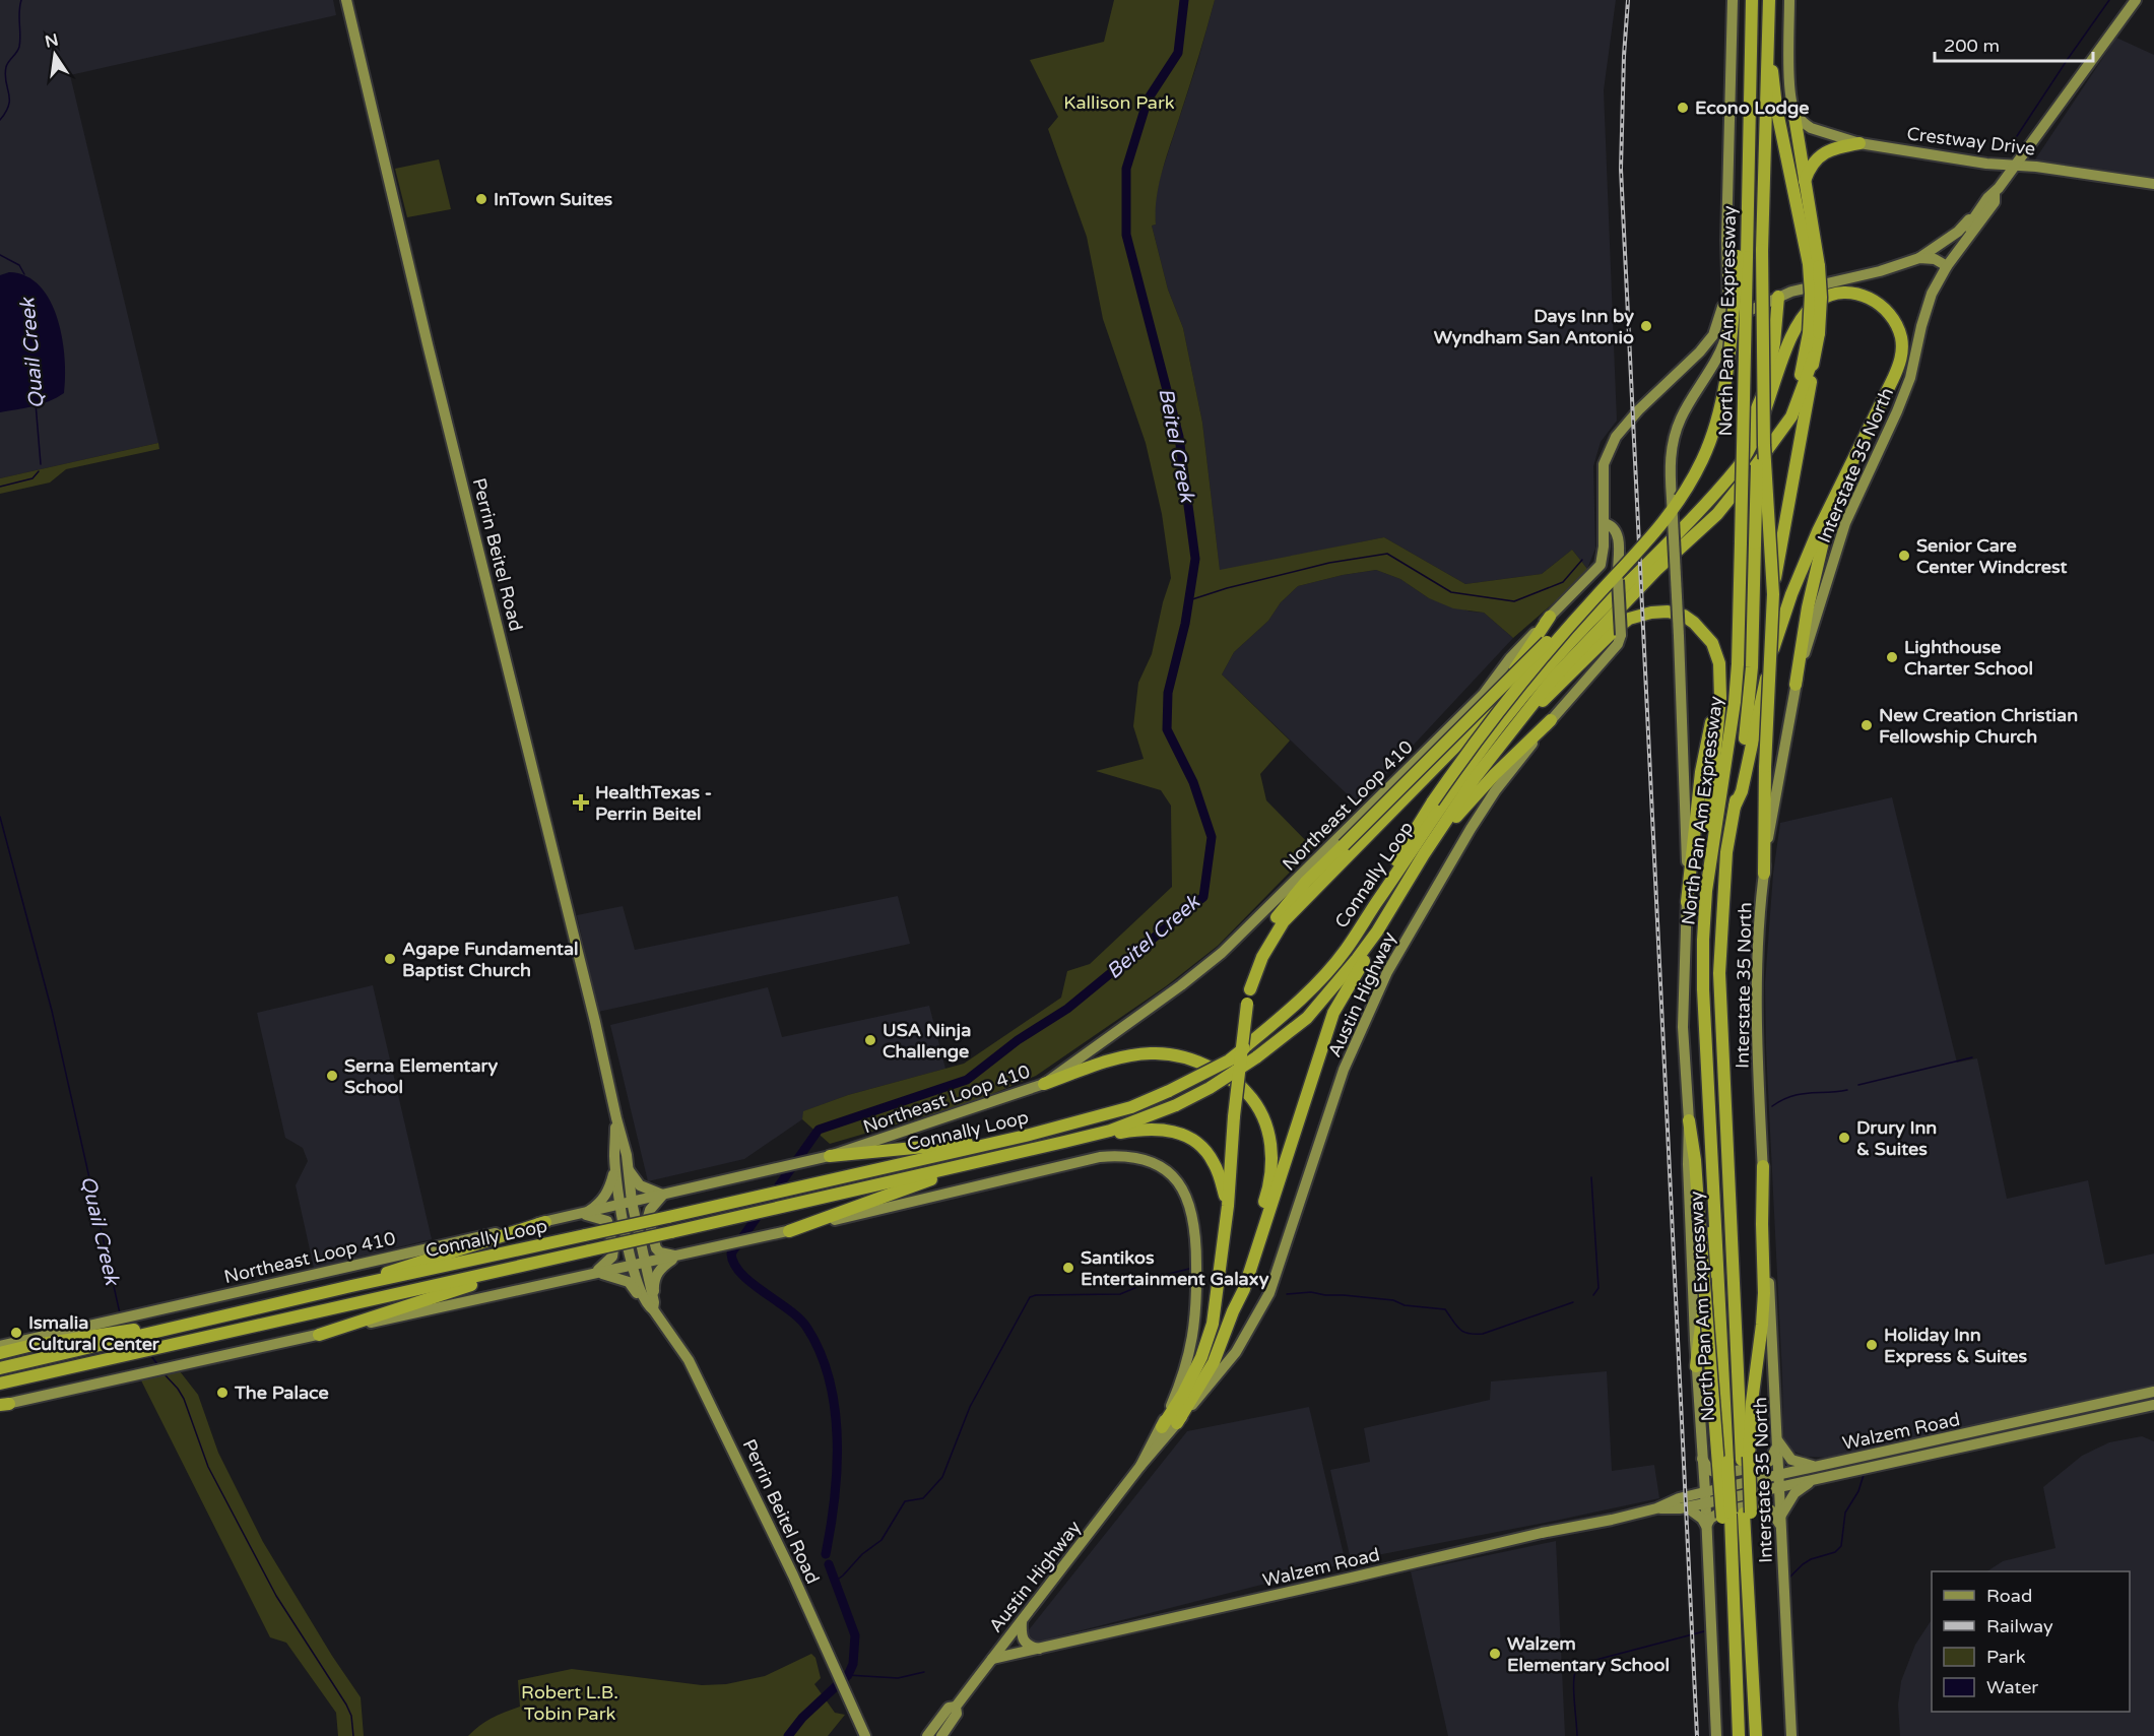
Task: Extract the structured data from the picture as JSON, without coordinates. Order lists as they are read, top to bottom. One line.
{"streets":{"highway":["North Pan Am Expressway","Connally Loop"],"main road":["Crestway Drive","Interstate 35 North","Perrin Beitel Road","Northeast Loop 410","Austin Highway","Walzem Road"]},"crossings":[["Interstate 35 North","Walzem Road"],["Perrin Beitel Road","Northeast Loop 410"],["Northeast Loop 410","Connally Loop"],["Austin Highway","Walzem Road"]],"water":["Quail Creek","Beitel Creek"],"parks":["Kallison Park","Robert L.B. Tobin Park"],"places":{"other":["Econo Lodge","InTown Suites","Days Inn by Wyndham San Antonio","Senior Care Center Windcrest","Lighthouse Charter School","New Creation Christian Fellowship Church","Agape Fundamental Baptist Church","USA Ninja Challenge","Serna Elementary School","Drury Inn & Suites","Santikos Entertainment Galaxy","Ismalia Cultural Center","Holiday Inn Express & Suites","The Palace","Walzem Elementary School"],"health":["HealthTexas - Perrin Beitel"]},"legend":["Road","Railway","Park","Water"],"scale_bar":"200 m","north":"top"}
